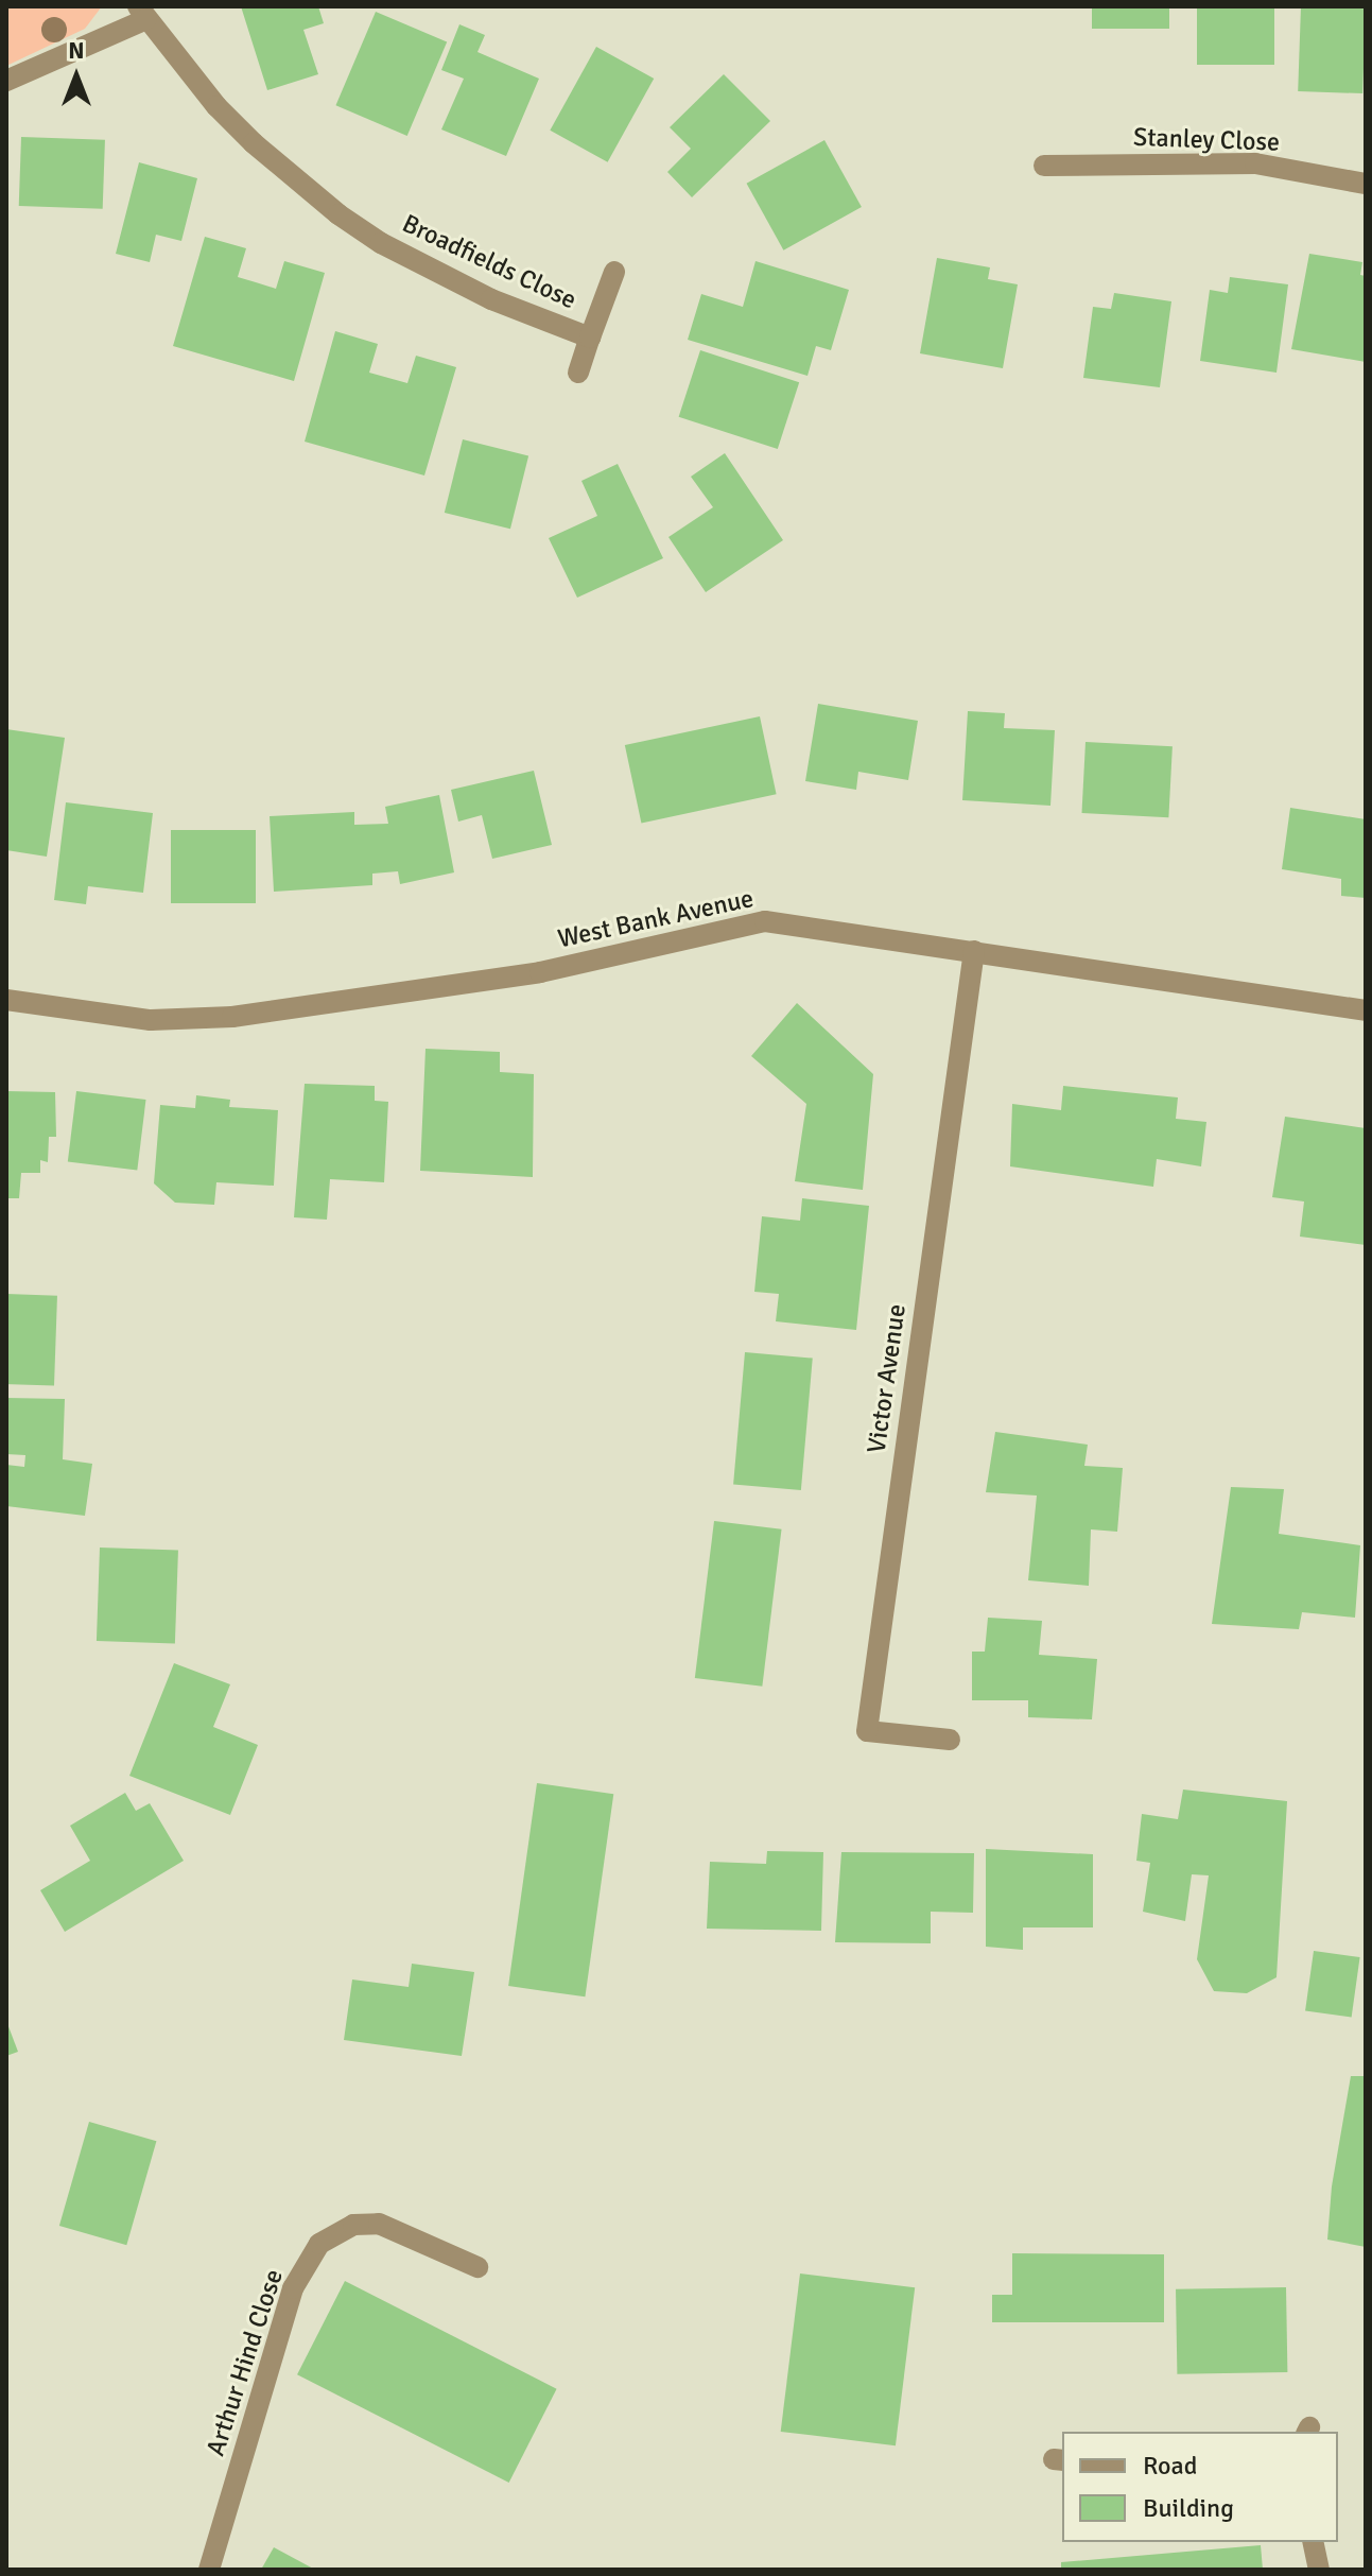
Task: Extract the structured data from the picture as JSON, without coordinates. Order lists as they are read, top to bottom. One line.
{"streets":{"street":["Stanley Close","Broadfields Close","West Bank Avenue","Victor Avenue","Arthur Hind Close"]},"crossings":[["West Bank Avenue","Victor Avenue"]],"legend":["Road","Building"],"north":"top"}
